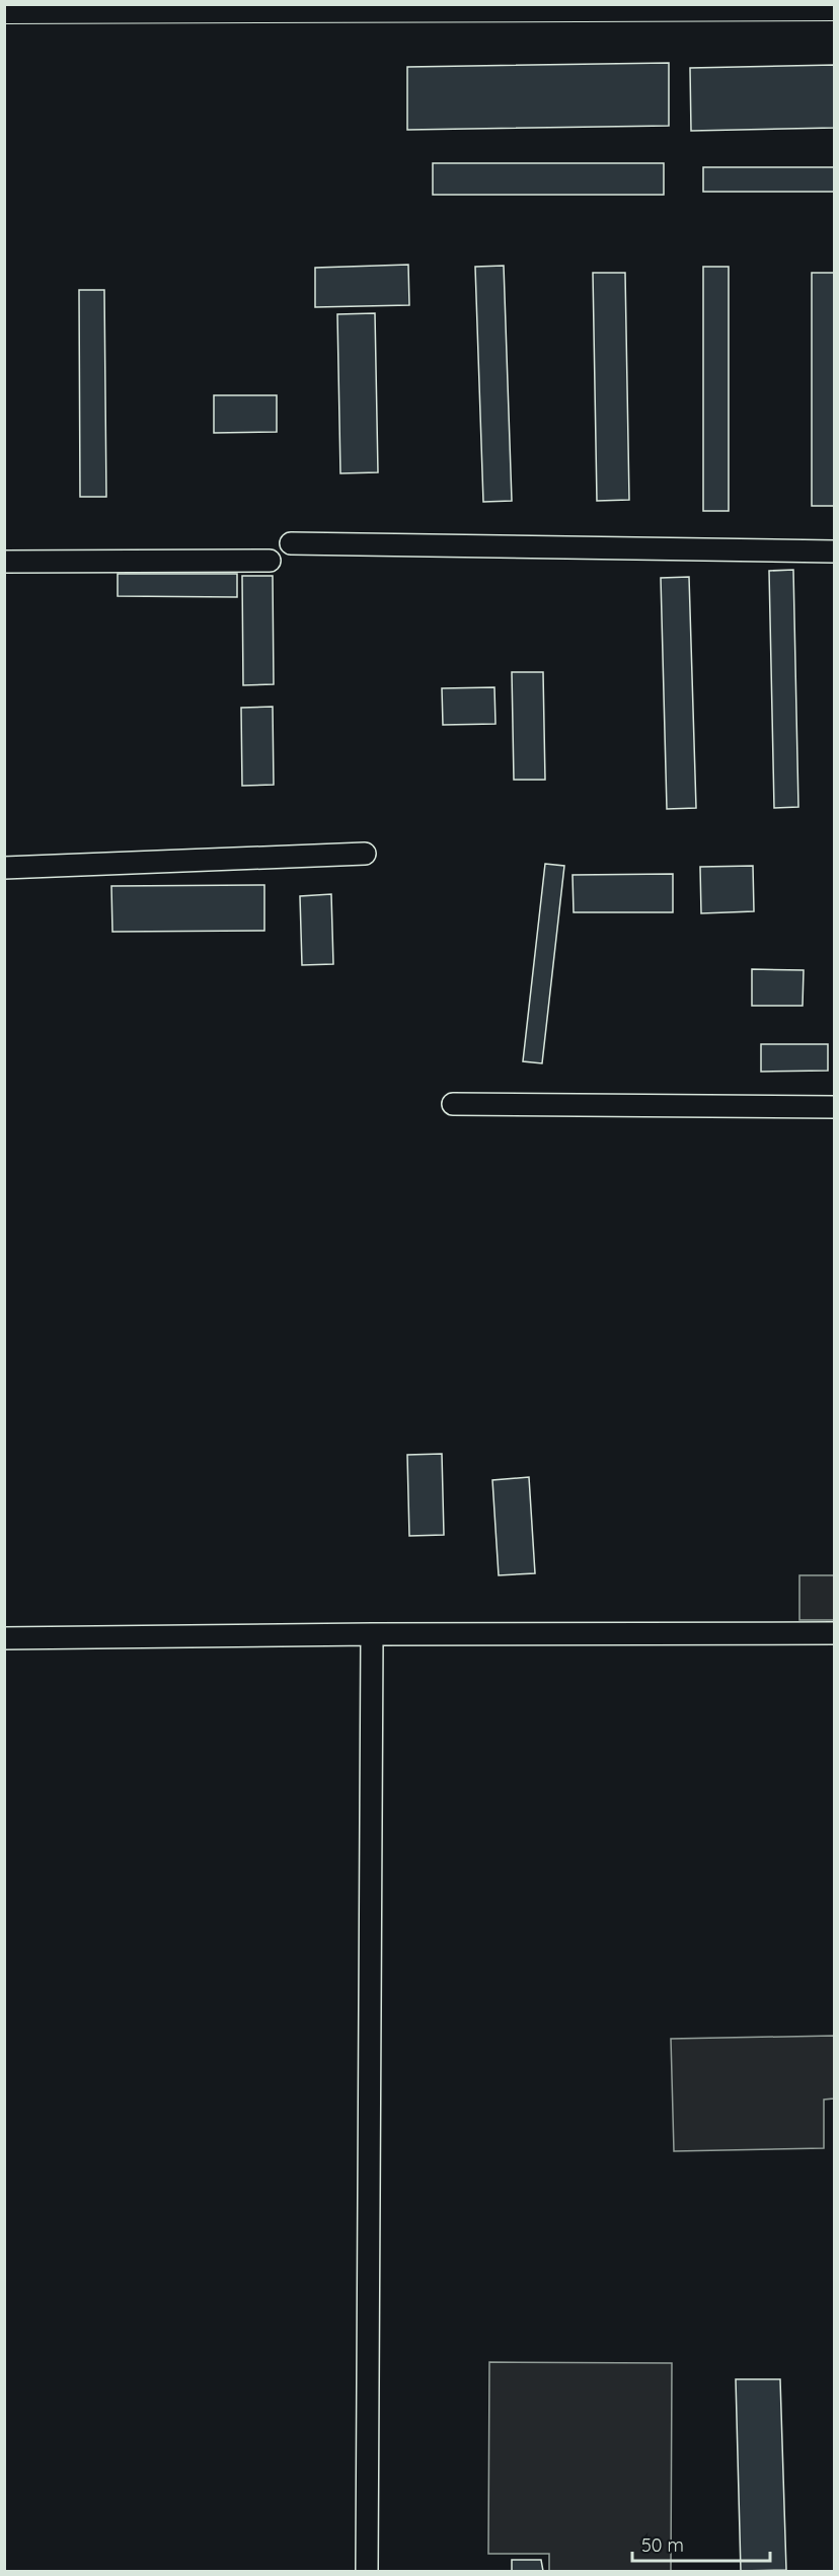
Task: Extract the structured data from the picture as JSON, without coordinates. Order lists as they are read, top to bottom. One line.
{"scale_bar":"50 m"}
